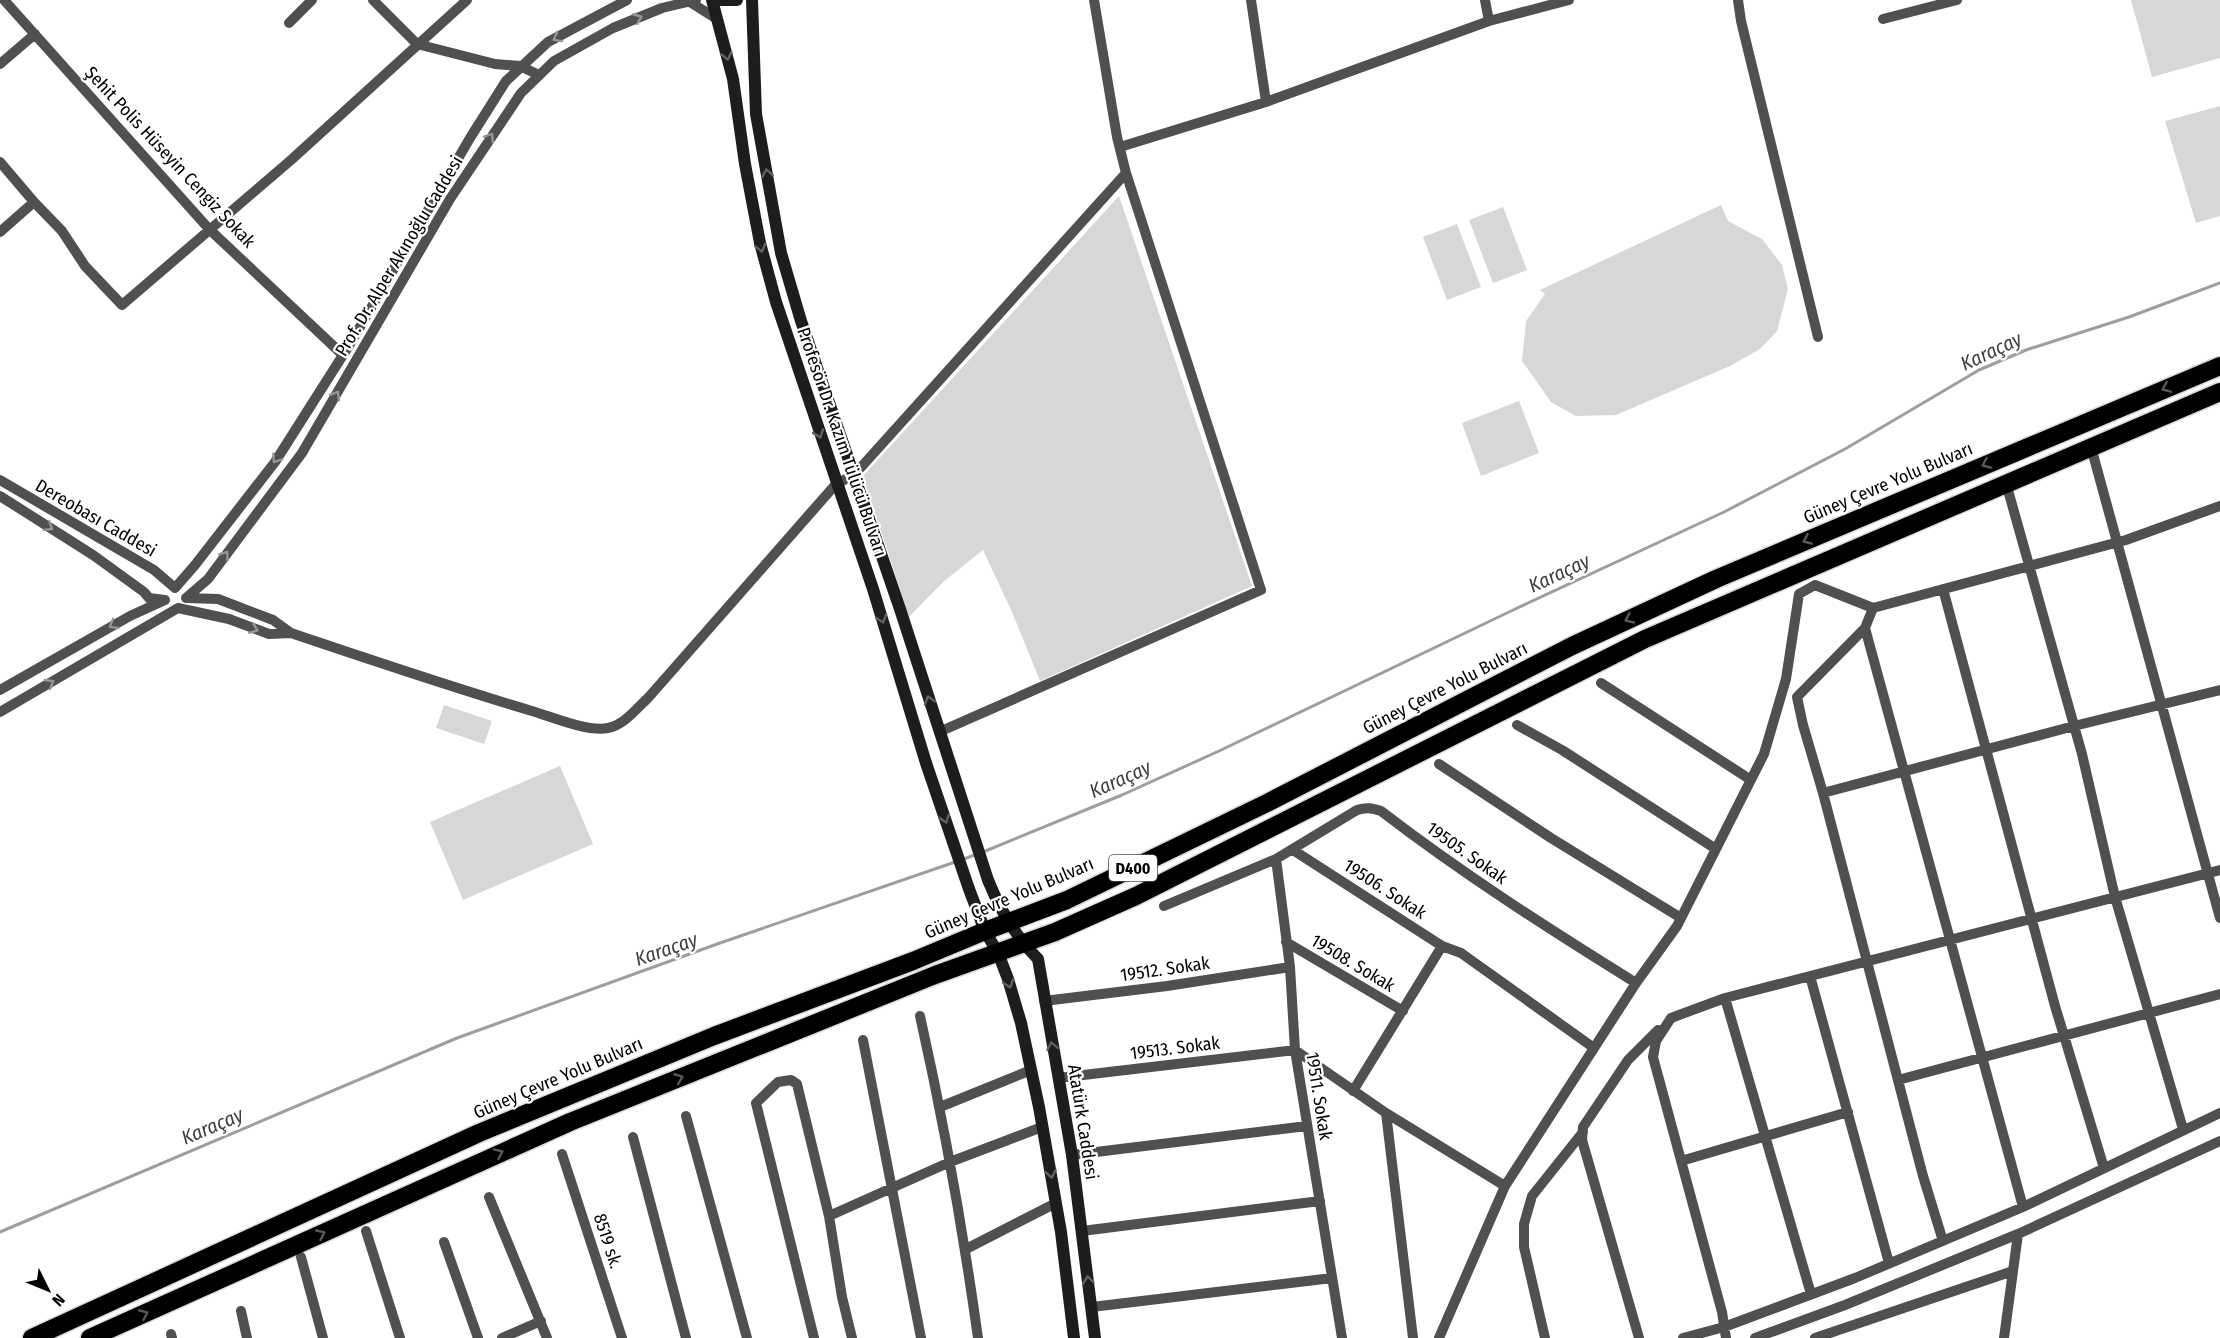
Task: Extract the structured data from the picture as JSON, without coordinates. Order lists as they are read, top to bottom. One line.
{"streets":{"highway":["Güney Çevre Yolu Bulvarı","D400"],"street":["Şehit Polis Hüseyin Cengiz Sokak","Prof. Dr. Alper Akınoğlu Caddesi","Profesör Dr. Kazım Tülücü Bulvarı","Dereobası Caddesi","19505. Sokak","19506. Sokak","19508. Sokak","19512. Sokak","19513. Sokak","19511. Sokak","Atatürk Caddesi","8519 sk."]},"crossings":[["Şehit Polis Hüseyin Cengiz Sokak","Prof. Dr. Alper Akınoğlu Caddesi"],["Prof. Dr. Alper Akınoğlu Caddesi","Dereobası Caddesi"],["Profesör Dr. Kazım Tülücü Bulvarı","Güney Çevre Yolu Bulvarı"],["Profesör Dr. Kazım Tülücü Bulvarı","Atatürk Caddesi"],["Güney Çevre Yolu Bulvarı","Atatürk Caddesi"],["19505. Sokak","19506. Sokak"],["19505. Sokak","19511. Sokak"],["D400","Atatürk Caddesi"],["19508. Sokak","19511. Sokak"],["19512. Sokak","19511. Sokak"],["19512. Sokak","Atatürk Caddesi"],["19513. Sokak","19511. Sokak"],["19513. Sokak","Atatürk Caddesi"]],"water":["Karaçay"],"north":"bottom right"}
